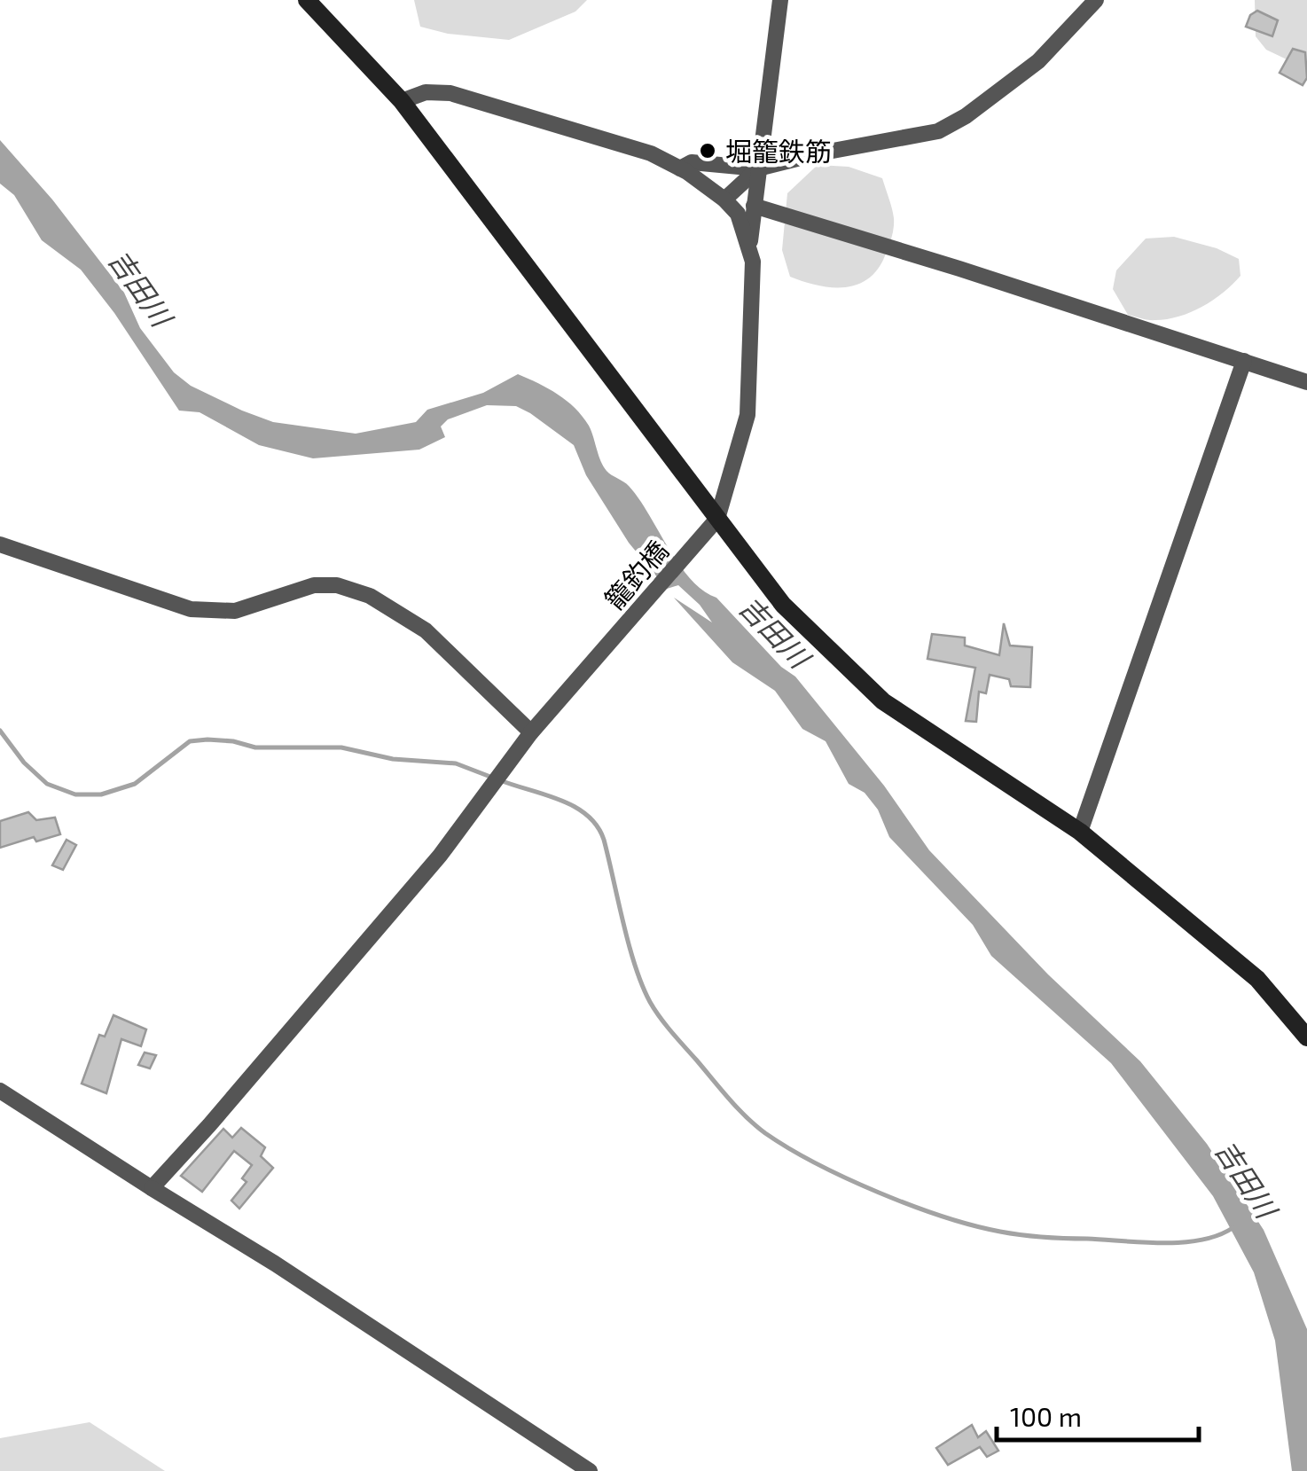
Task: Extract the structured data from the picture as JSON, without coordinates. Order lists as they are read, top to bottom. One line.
{"streets":{"street":["籠釣橋"]},"water":["吉田川"],"places":["堀籠鉄筋"],"scale_bar":"100 m"}
